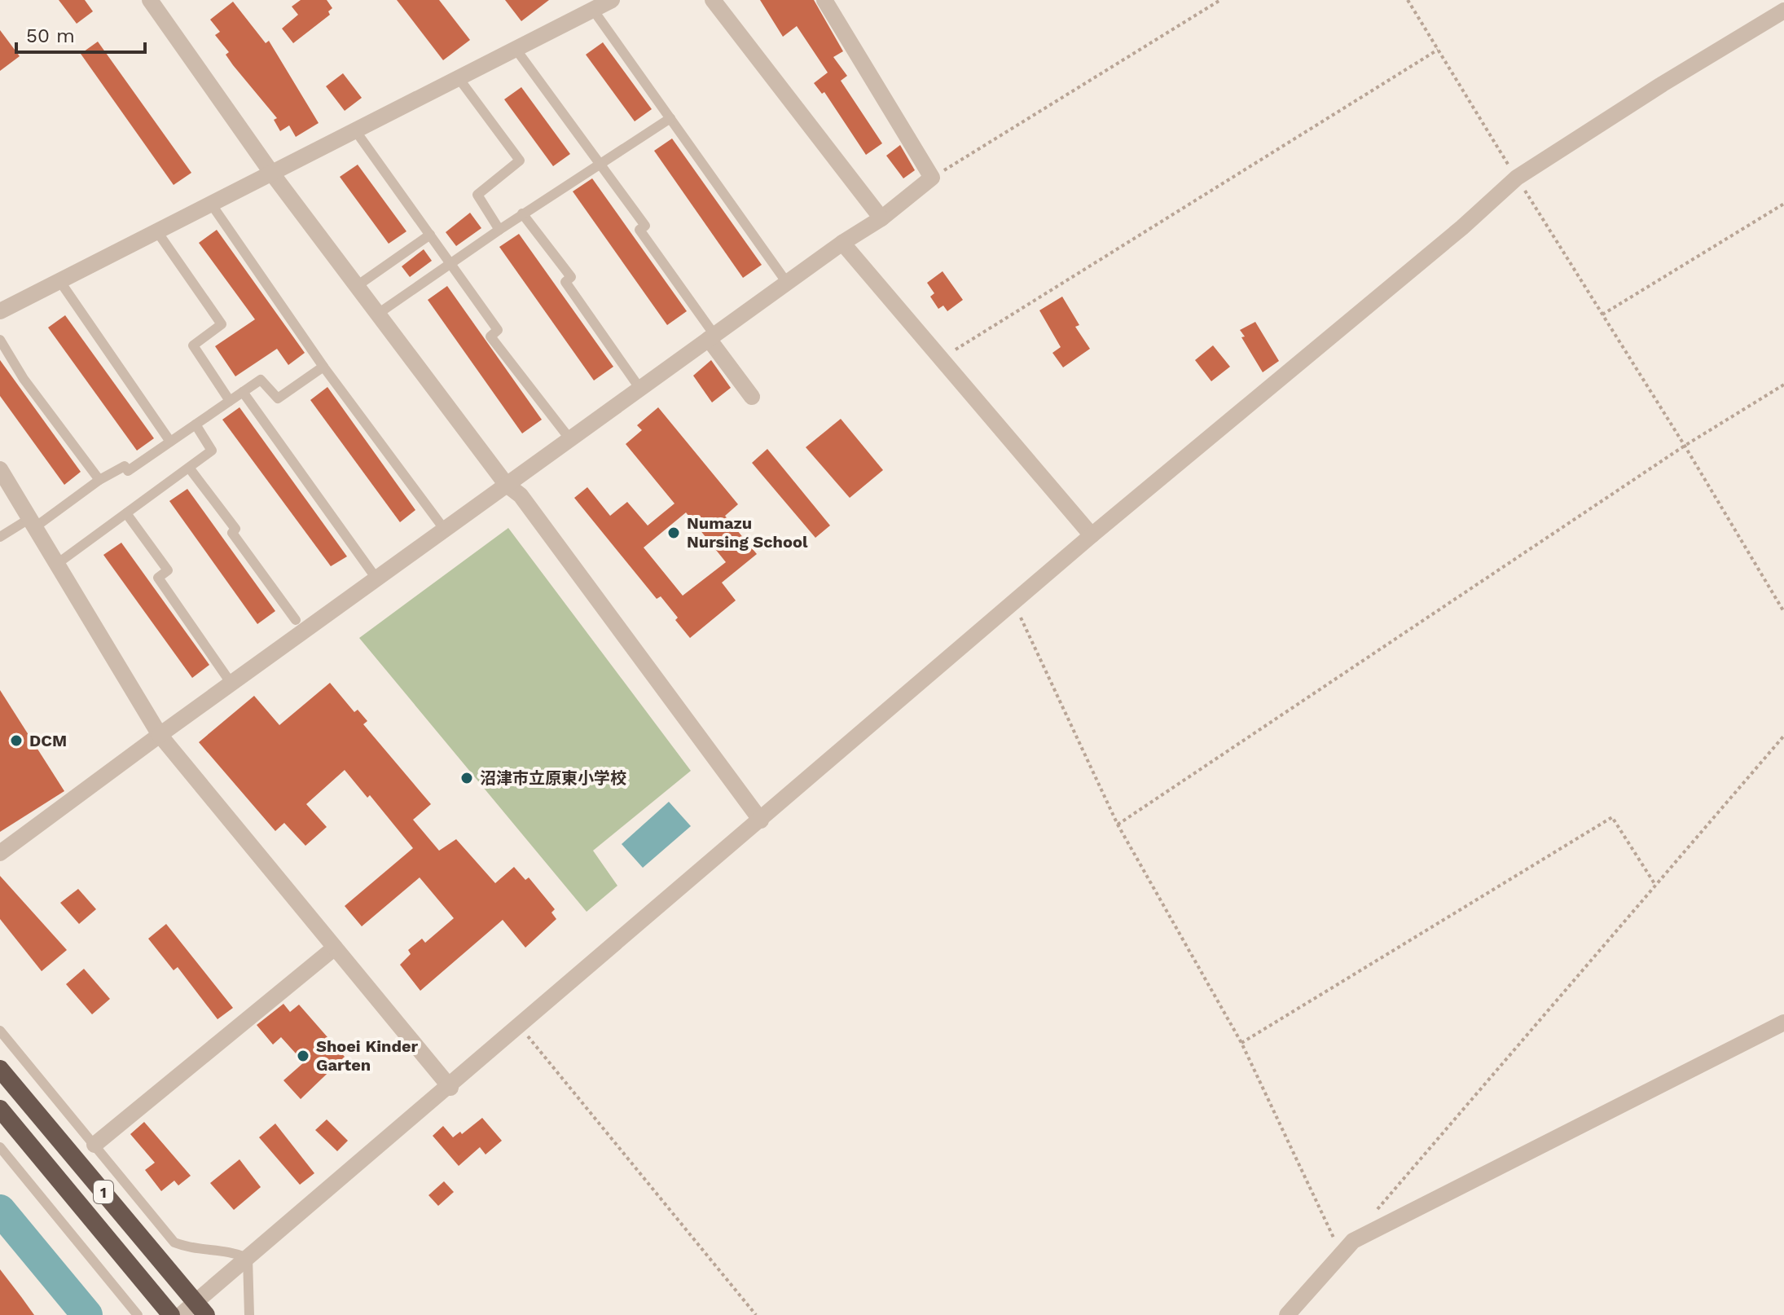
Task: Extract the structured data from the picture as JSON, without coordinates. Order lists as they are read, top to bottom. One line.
{"streets":{"highway":["1"]},"places":["Numazu Nursing School","DCM","沼津市立原東小学校","Shoei Kinder Garten"],"scale_bar":"50 m"}
